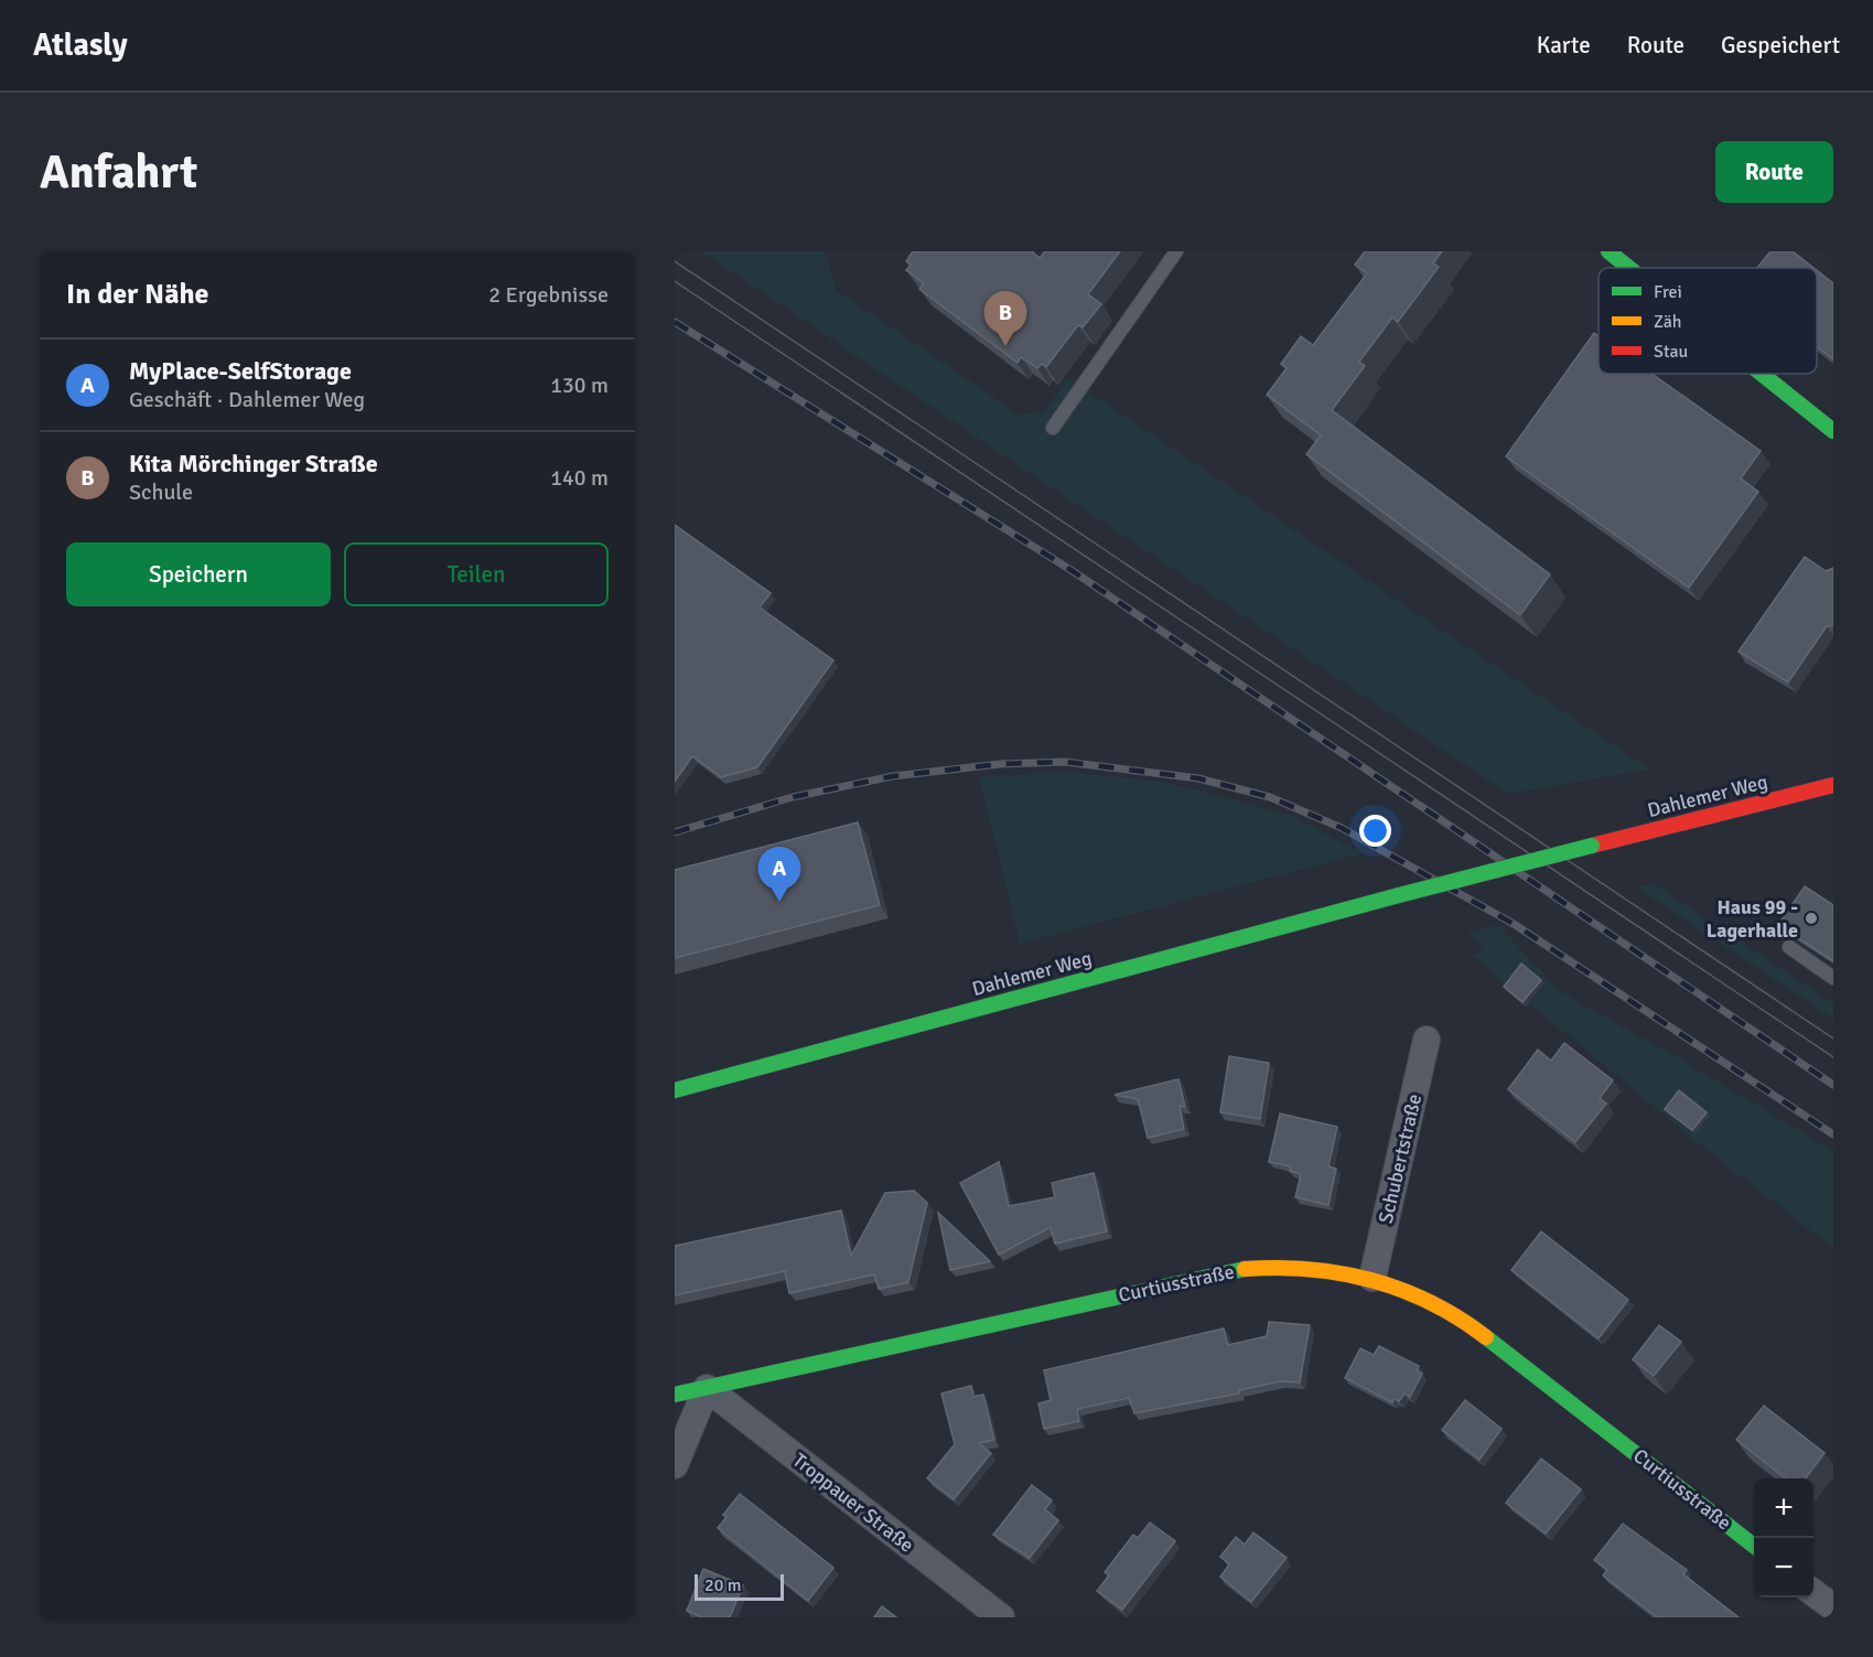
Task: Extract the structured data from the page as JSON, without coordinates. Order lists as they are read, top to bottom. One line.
{"streets":{"street":["Dahlemer Weg","Schubertstraße","Curtiusstraße","Troppauer Straße"]},"crossings":[["Schubertstraße","Curtiusstraße"],["Curtiusstraße","Troppauer Straße"]],"places":["Haus 99 - Lagerhalle"],"legend":["Frei","Zäh","Stau"],"scale_bar":"20 m","page":{"header":"Atlasly","nav":["Karte","Route","Gespeichert"],"buttons":["Route",["Speichern","Teilen"]],"title":"Anfahrt","heading":["In der Nähe","2 Ergebnisse"],"pins":["B","A"],"list":[{"mark":"A","name":"MyPlace-SelfStorage","note":"Geschäft · Dahlemer Weg","value":"130 m"},{"mark":"B","name":"Kita Mörchinger Straße","note":"Schule","value":"140 m"}],"map_buttons":["+","−"],"scale":"20 m"}}
